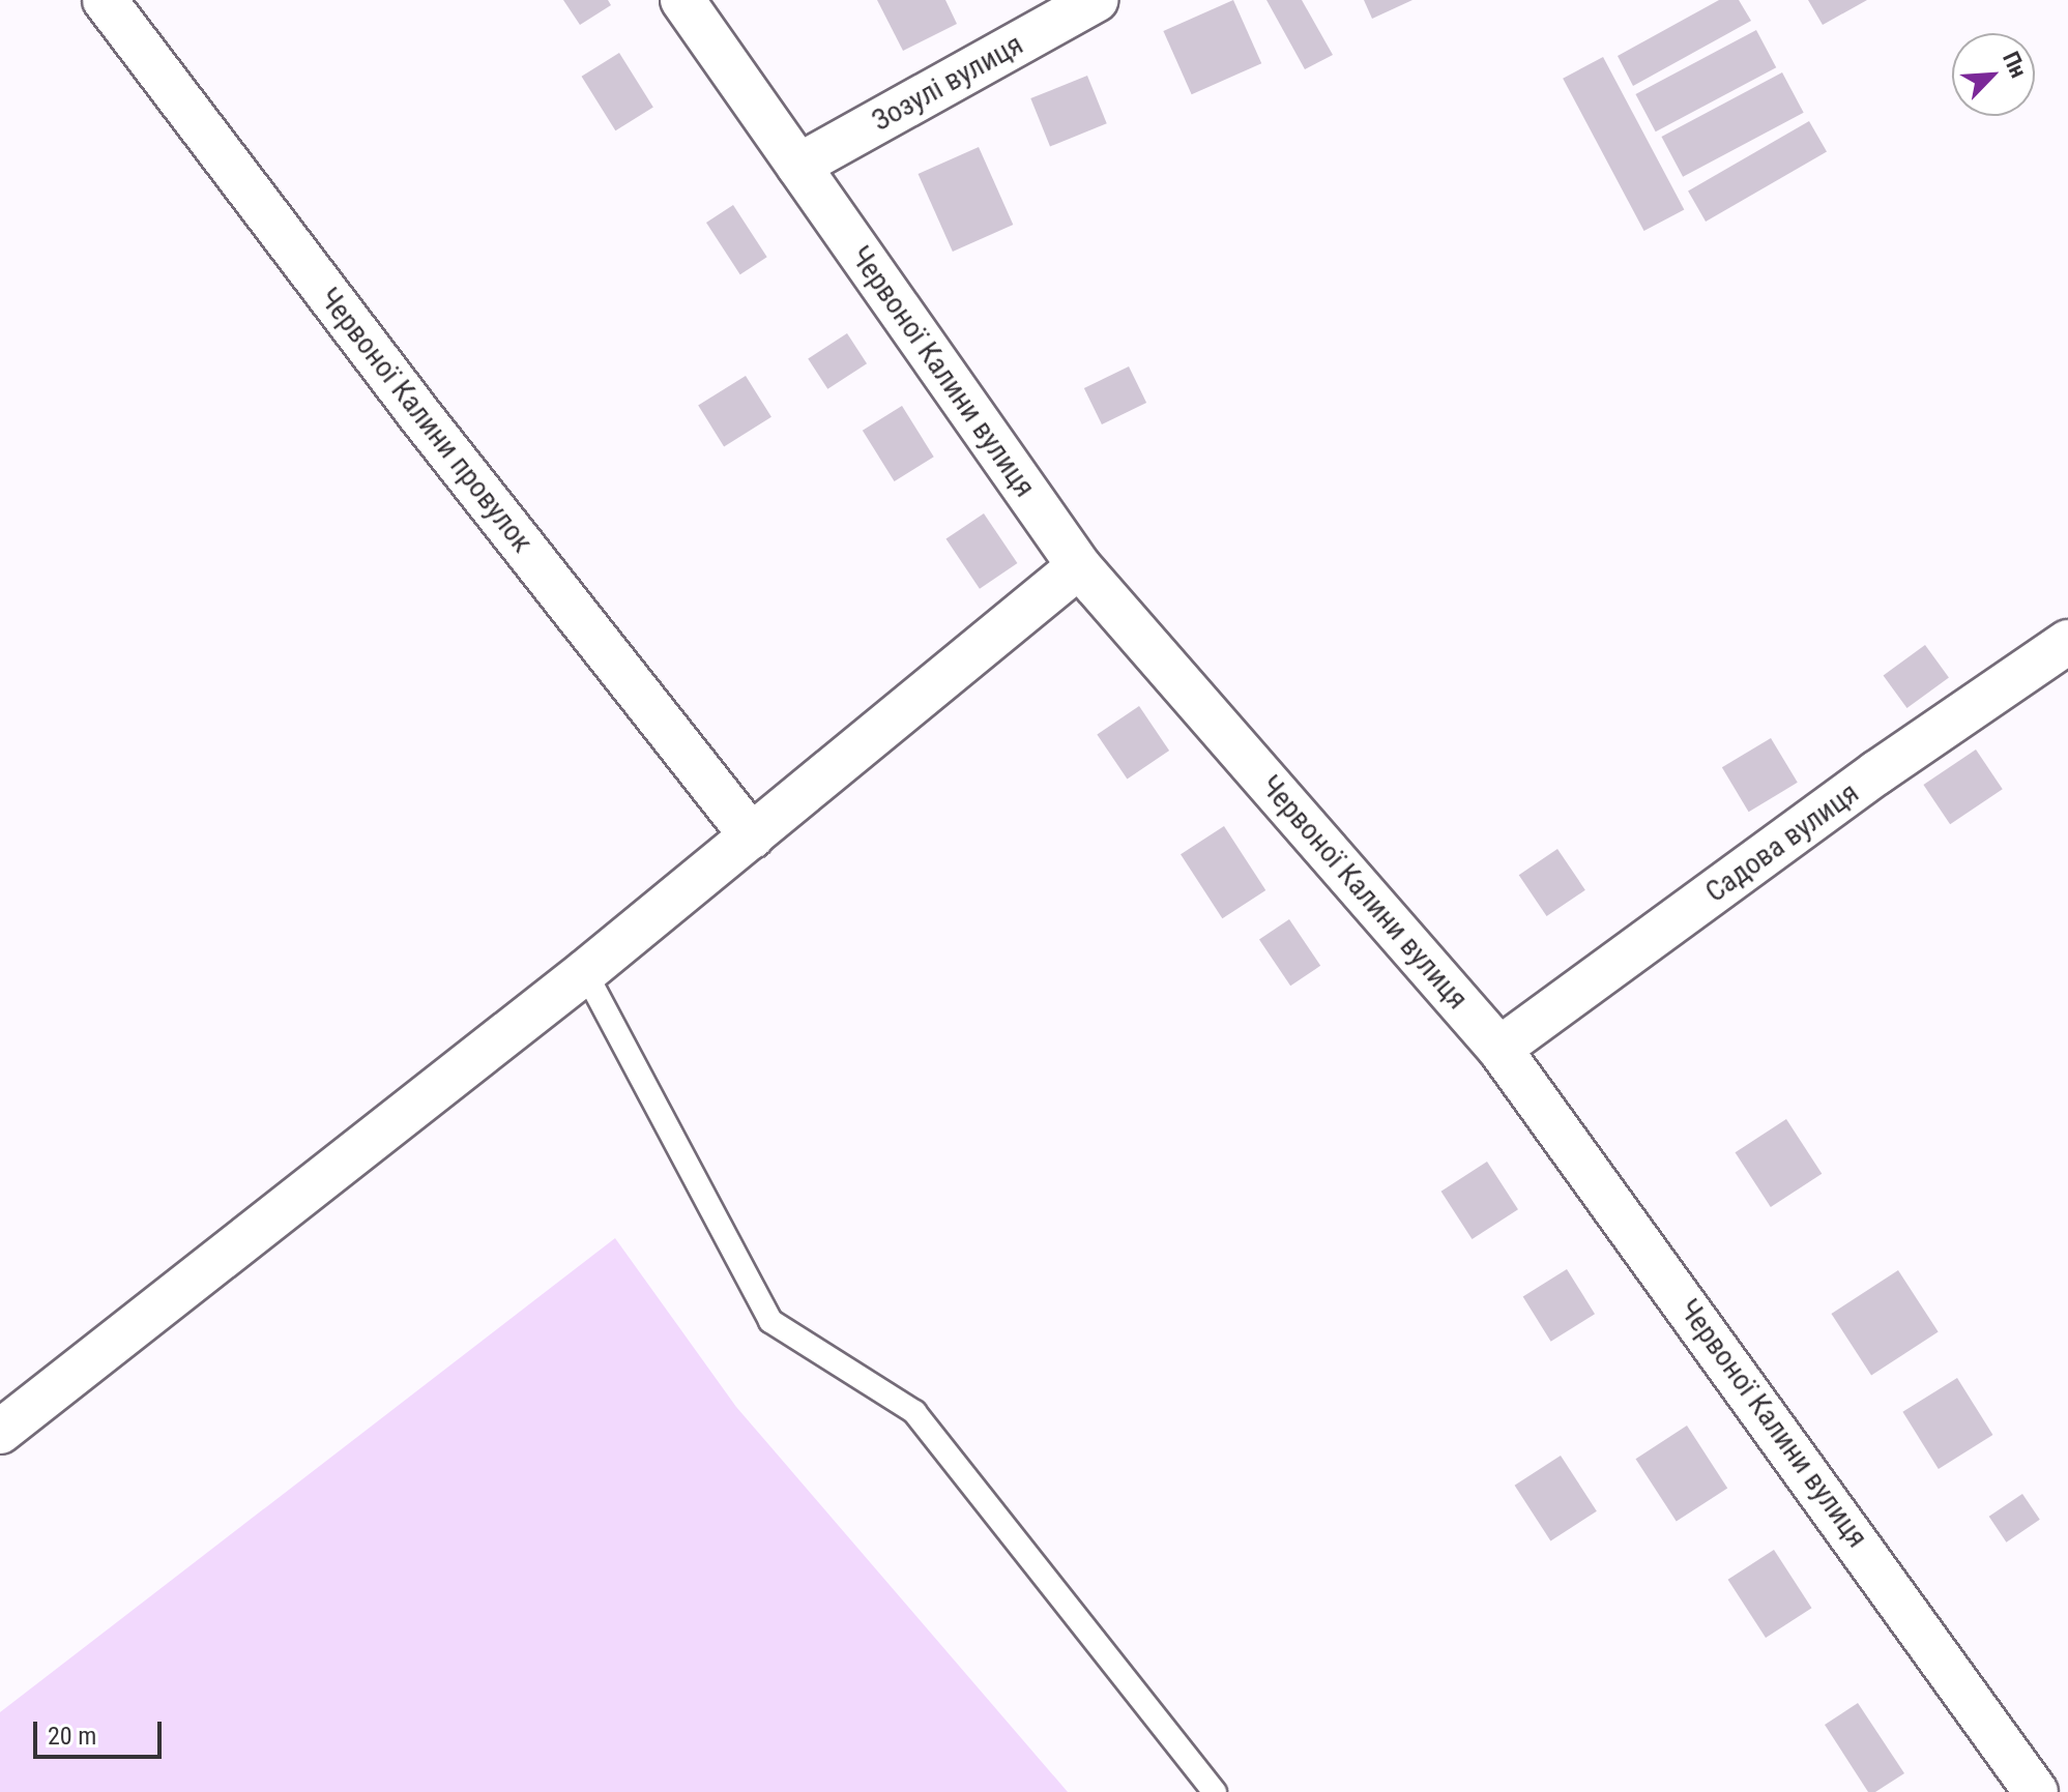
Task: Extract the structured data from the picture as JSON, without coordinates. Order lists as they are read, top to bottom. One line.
{"streets":{"street":["Зозулі вулиця","Червоної Калини вулиця","Червоної Калини провулок","Садова вулиця"]},"crossings":[["Зозулі вулиця","Червоної Калини вулиця"],["Червоної Калини вулиця","Садова вулиця"]],"scale_bar":"20 m","north":"top right"}
